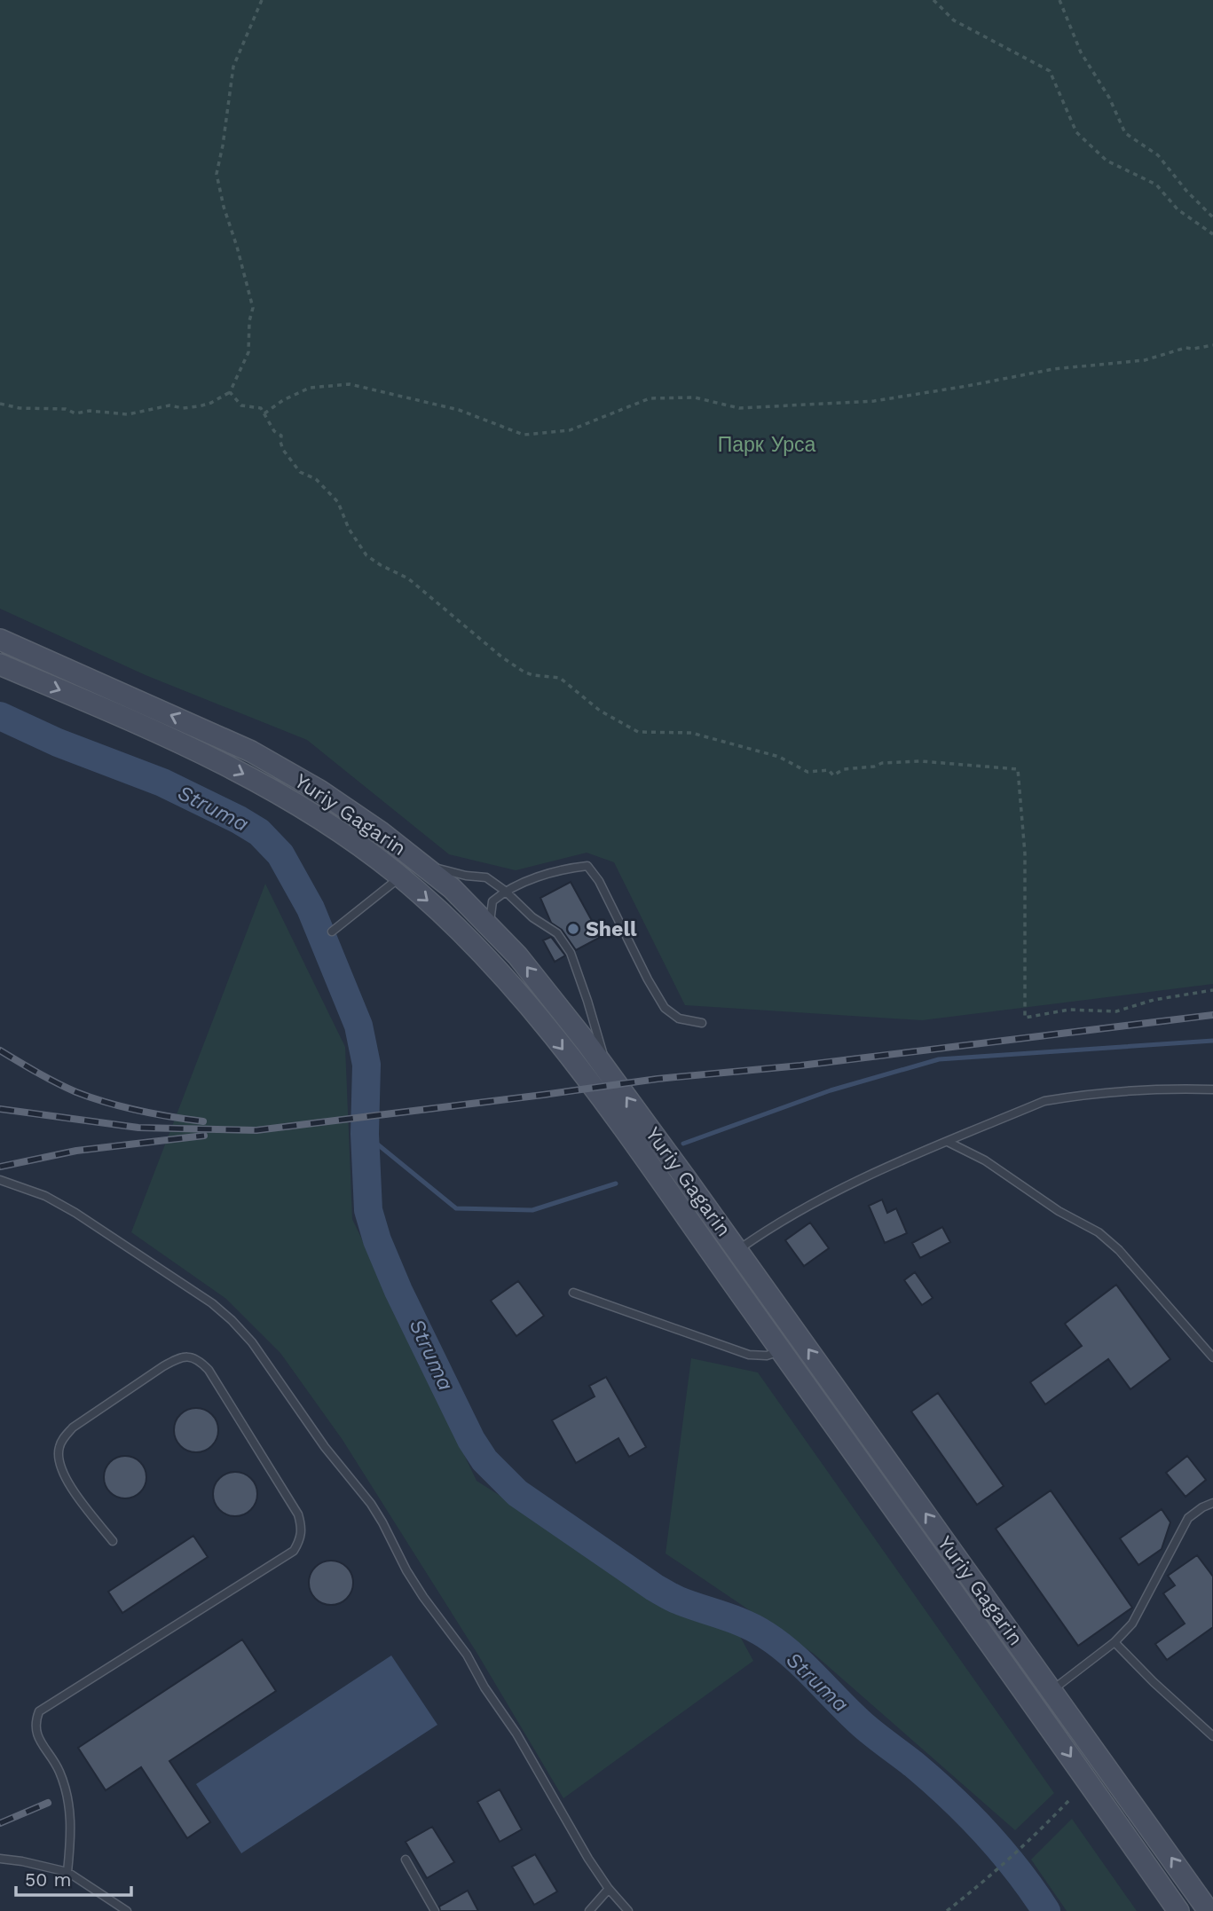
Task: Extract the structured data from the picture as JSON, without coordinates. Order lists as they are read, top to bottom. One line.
{"streets":{"street":["Yuriy Gagarin"]},"water":["Struma"],"parks":["Парк Урса"],"places":["Shell"],"scale_bar":"50 m"}
